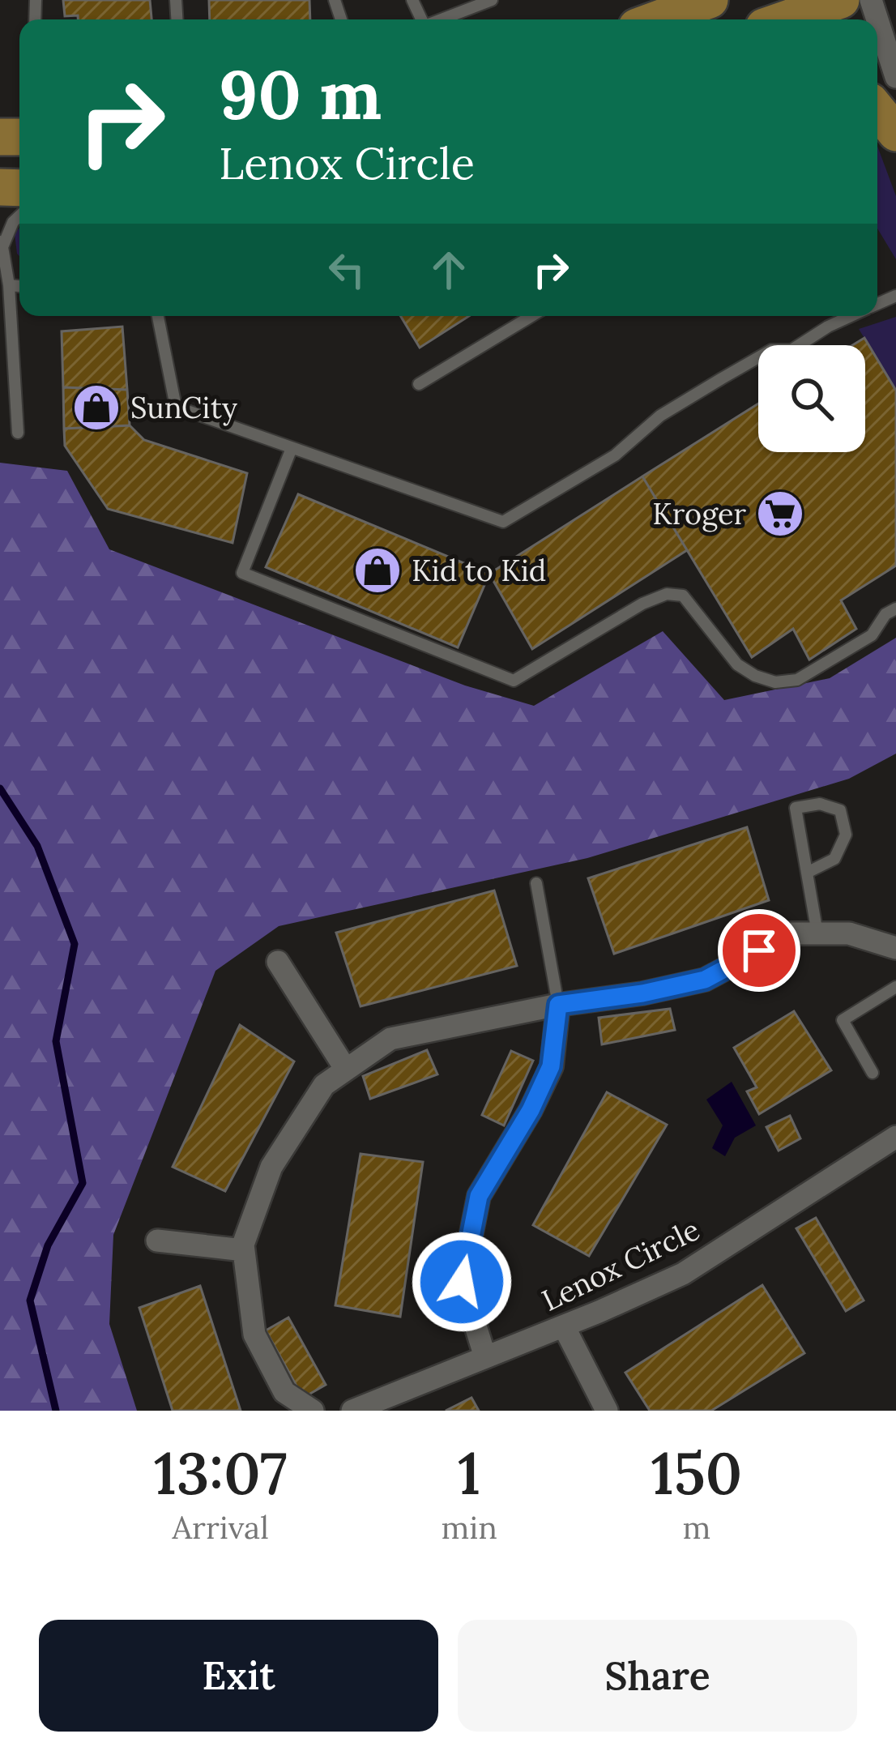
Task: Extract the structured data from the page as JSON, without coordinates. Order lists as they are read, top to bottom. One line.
{"streets":{"street":["Lenox Circle"]},"places":{"shop":["SunCity","Kid to Kid"],"supermarket":["Kroger"]},"page":{"turn":["90 m","Lenox Circle"],"eta":["13:07","Arrival","1","min","150","m"],"buttons":["Exit","Share"]}}
